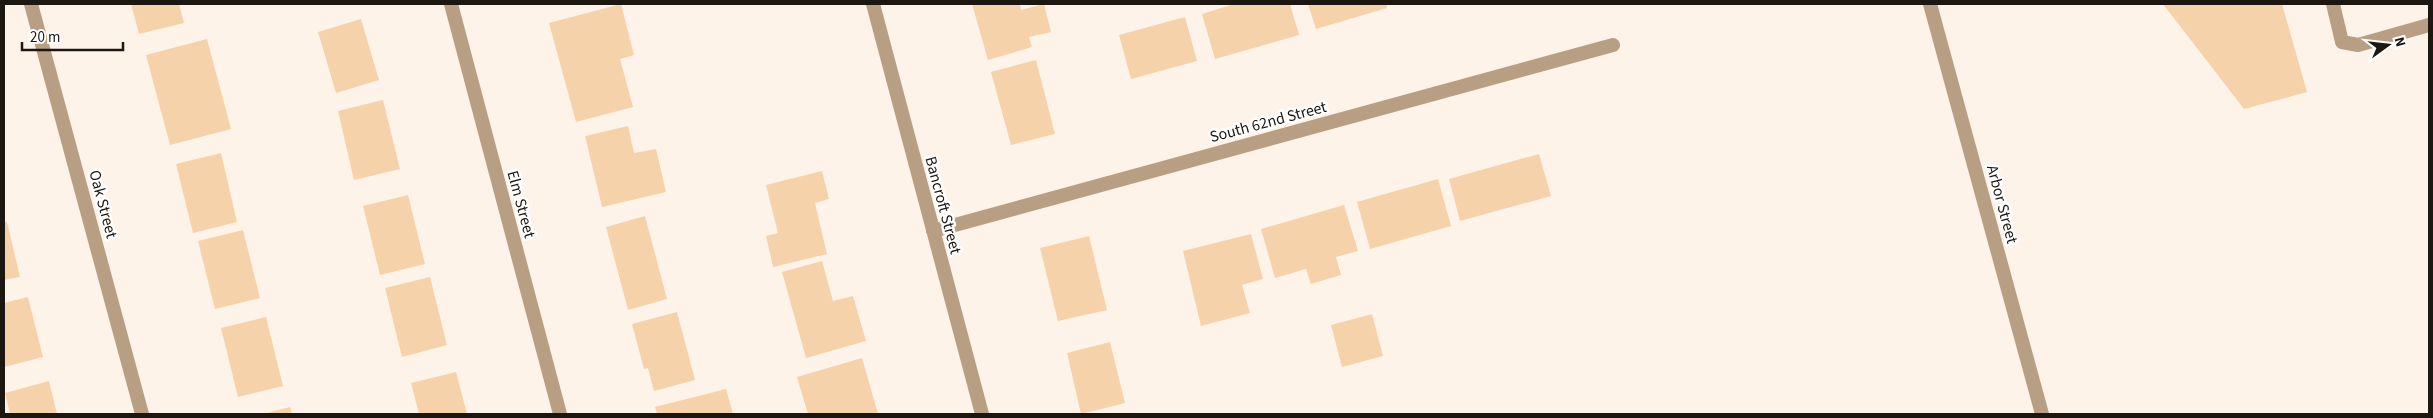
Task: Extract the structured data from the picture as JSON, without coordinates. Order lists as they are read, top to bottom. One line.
{"streets":{"street":["South 62nd Street","Oak Street","Elm Street","Arbor Street","Bancroft Street"]},"crossings":[["South 62nd Street","Bancroft Street"]],"scale_bar":"20 m","north":"right"}
